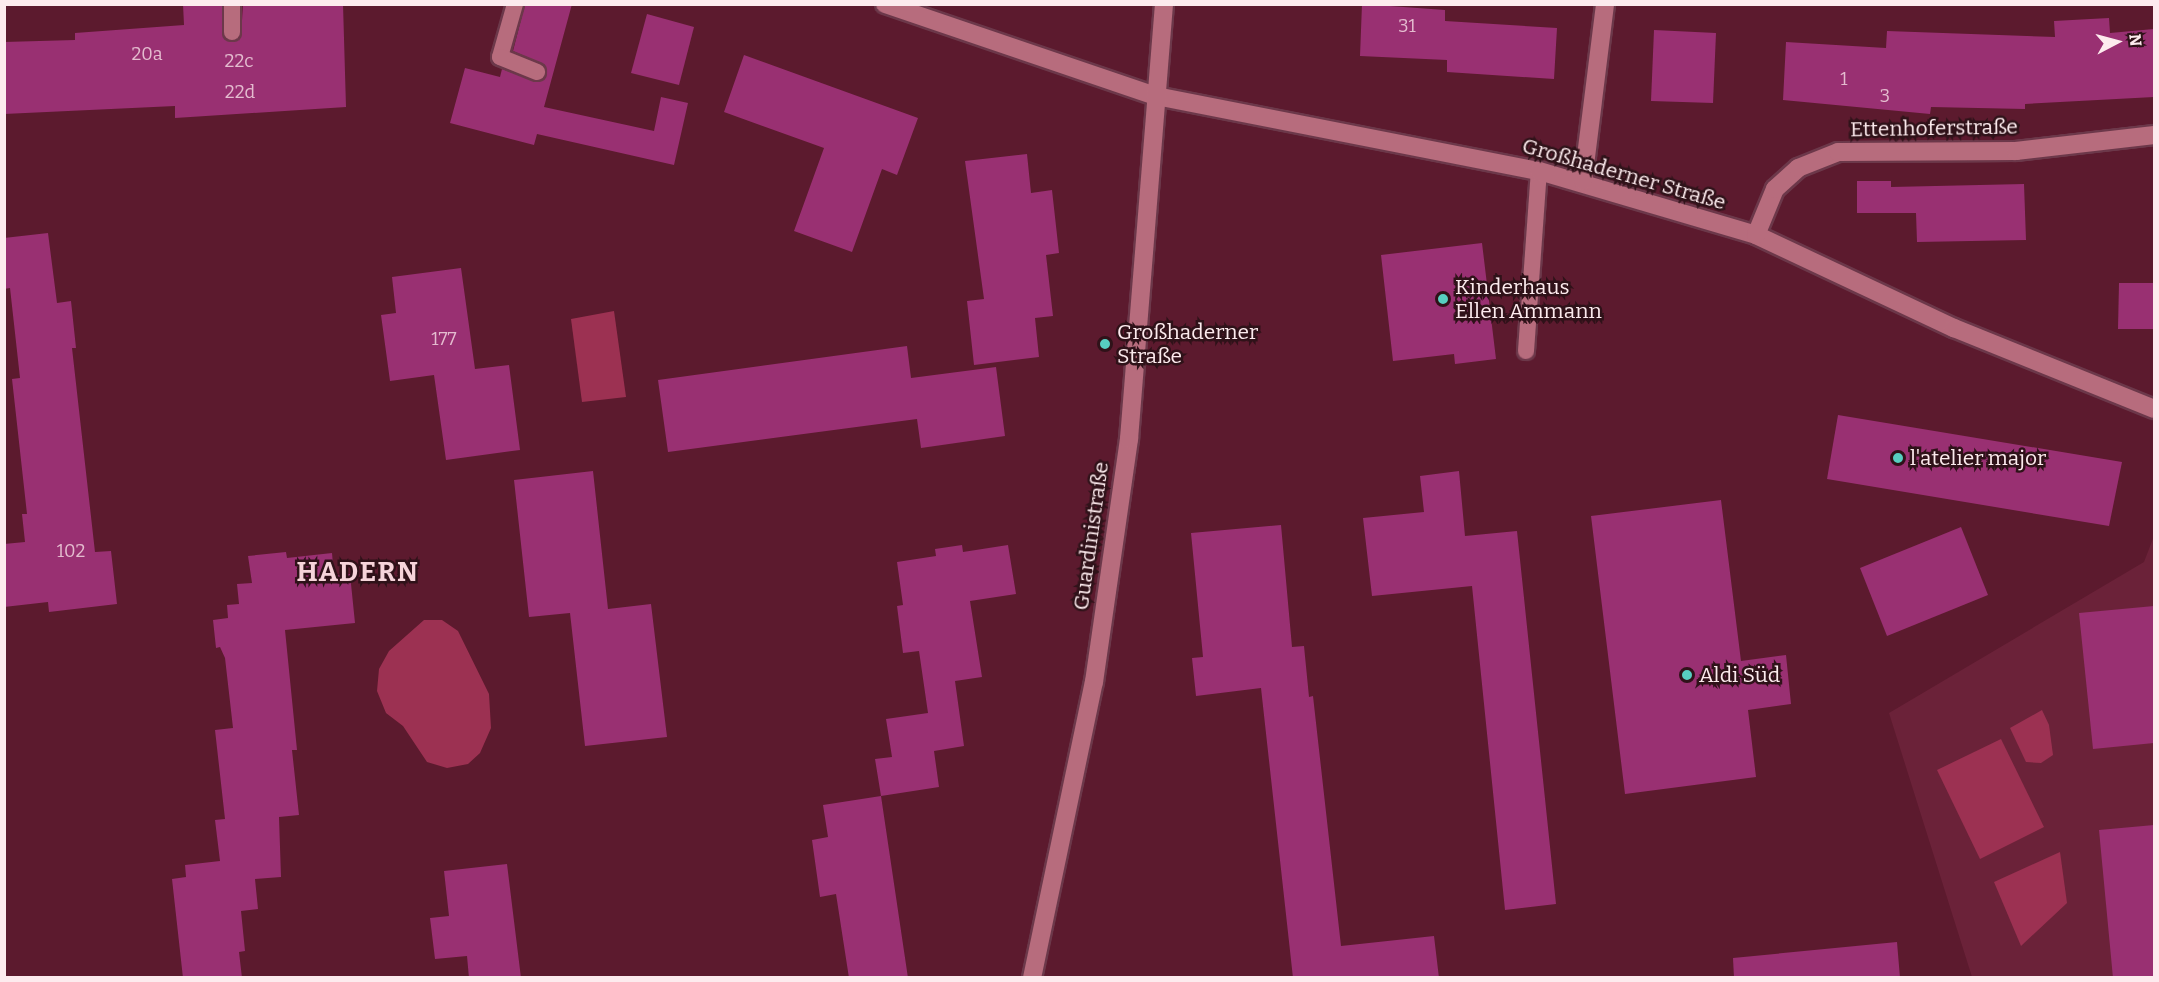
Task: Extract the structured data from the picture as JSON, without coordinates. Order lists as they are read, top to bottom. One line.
{"streets":{"street":["Ettenhoferstraße","Großhaderner Straße","Guardinistraße"]},"crossings":[["Ettenhoferstraße","Großhaderner Straße"],["Großhaderner Straße","Guardinistraße"]],"districts":["HADERN"],"places":["Kinderhaus Ellen Ammann","Großhaderner Straße","l'atelier major","Aldi Süd"],"house_numbers":["31","20a","22c","1","22d","3","177","102"],"north":"right"}
